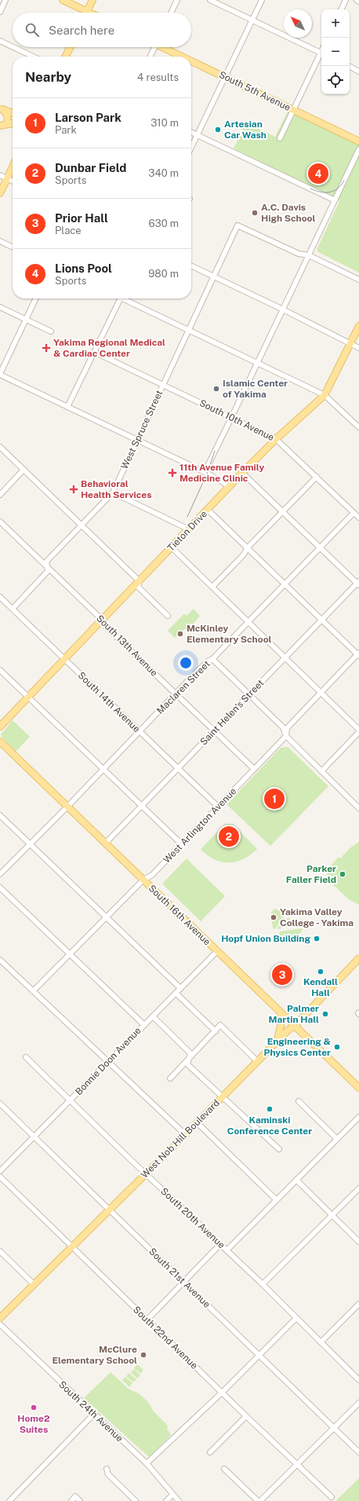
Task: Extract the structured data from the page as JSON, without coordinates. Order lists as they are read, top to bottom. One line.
{"streets":{"main road":["South 5th Avenue","Tieton Drive","South 16th Avenue","West Nob Hill Boulevard"],"street":["South 10th Avenue","West Spruce Street","South 13th Avenue","Maclaren Street","South 14th Avenue","Saint Helen's Street","West Arlington Avenue","Bonnie Doon Avenue","South 20th Avenue","South 21st Avenue","South 22nd Avenue","South 24th Avenue"]},"crossings":[["South 10th Avenue","West Spruce Street"],["South 10th Avenue","Tieton Drive"],["South 10th Avenue","Maclaren Street"],["West Spruce Street","South 13th Avenue"],["West Spruce Street","South 14th Avenue"],["Tieton Drive","South 13th Avenue"],["Tieton Drive","South 14th Avenue"],["South 13th Avenue","Maclaren Street"],["South 13th Avenue","Saint Helen's Street"],["South 13th Avenue","West Arlington Avenue"],["Maclaren Street","South 14th Avenue"],["Maclaren Street","South 16th Avenue"],["South 14th Avenue","Saint Helen's Street"],["South 14th Avenue","West Arlington Avenue"],["Saint Helen's Street","South 16th Avenue"],["West Arlington Avenue","South 16th Avenue"],["South 16th Avenue","Bonnie Doon Avenue"],["South 16th Avenue","West Nob Hill Boulevard"],["Bonnie Doon Avenue","South 20th Avenue"],["Bonnie Doon Avenue","South 21st Avenue"],["West Nob Hill Boulevard","South 20th Avenue"],["West Nob Hill Boulevard","South 21st Avenue"],["West Nob Hill Boulevard","South 22nd Avenue"]],"places":{"other":["Artesian Car Wash","A.C. Davis High School","Islamic Center of Yakima","McKinley Elementary School","Parker Faller Field","Yakima Valley College - Yakima","Hopf Union Building","Kendall Hall","Palmer Martin Hall","Engineering & Physics Center","Kaminski Conference Center","McClure Elementary School","Home2 Suites"],"health":["Yakima Regional Medical & Cardiac Center","11th Avenue Family Medicine Clinic","Behavioral Health Services"]},"north":"top left","page":{"map_buttons":["+","−"],"search":"Search here","heading":["Nearby","4 results"],"list":[{"mark":"1","name":"Larson Park","note":"Park","value":"310 m"},{"mark":"2","name":"Dunbar Field","note":"Sports","value":"340 m"},{"mark":"3","name":"Prior Hall","note":"Place","value":"630 m"},{"mark":"4","name":"Lions Pool","note":"Sports","value":"980 m"}],"pins":["4","1","2","3"]}}
